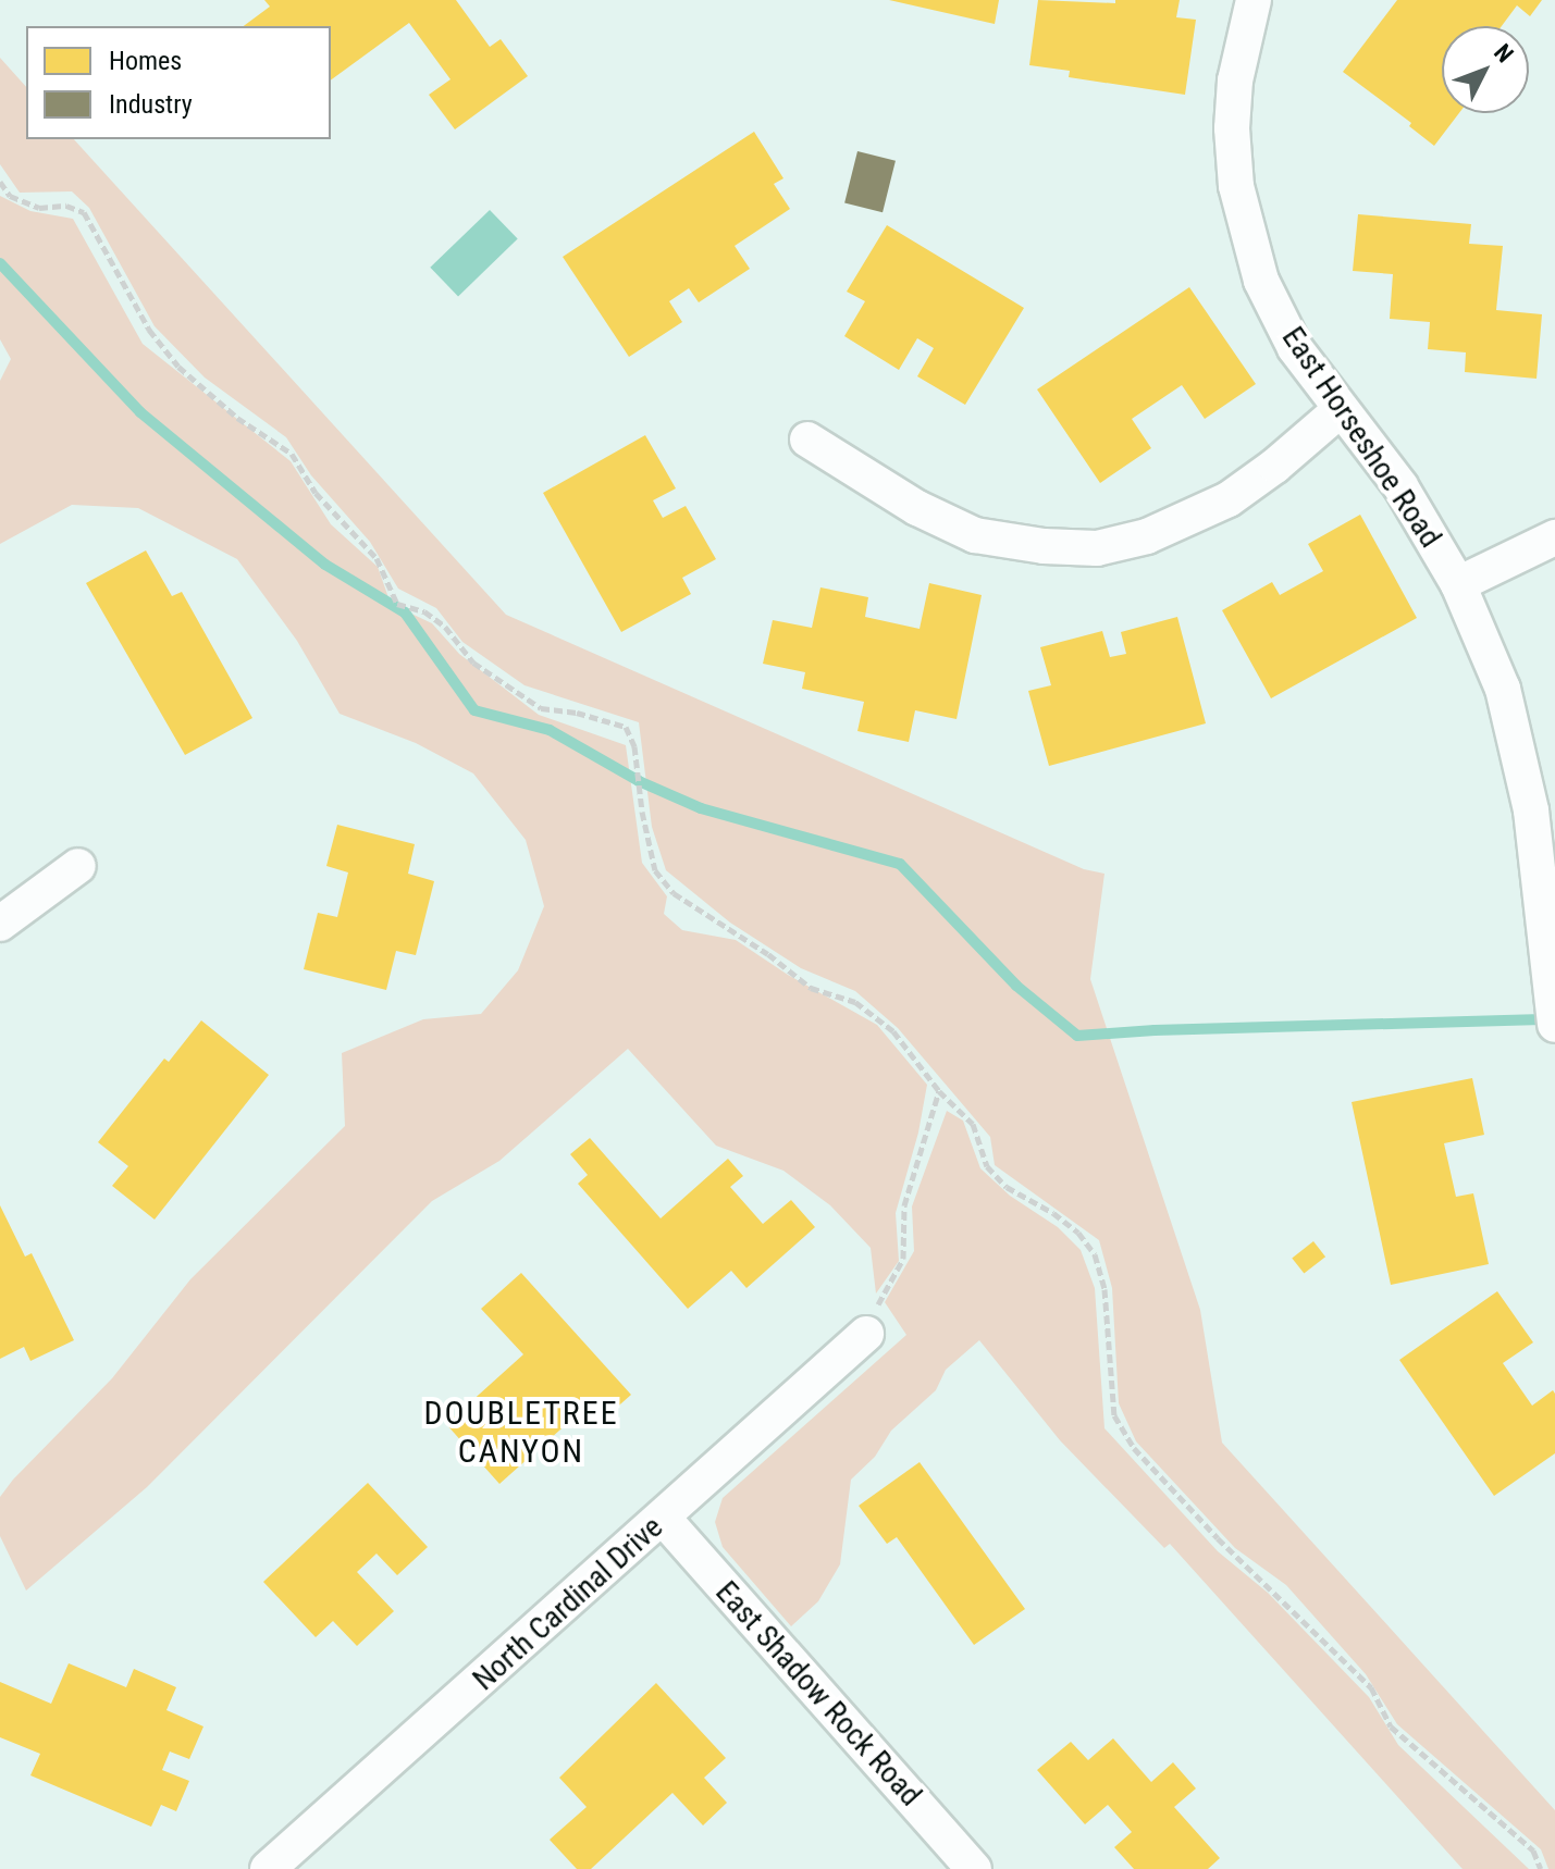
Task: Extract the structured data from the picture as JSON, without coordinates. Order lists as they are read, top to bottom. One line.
{"streets":{"street":["East Horseshoe Road","North Cardinal Drive","East Shadow Rock Road"]},"crossings":[["North Cardinal Drive","East Shadow Rock Road"]],"districts":["DOUBLETREE CANYON"],"legend":["Homes","Industry"],"north":"top right"}
